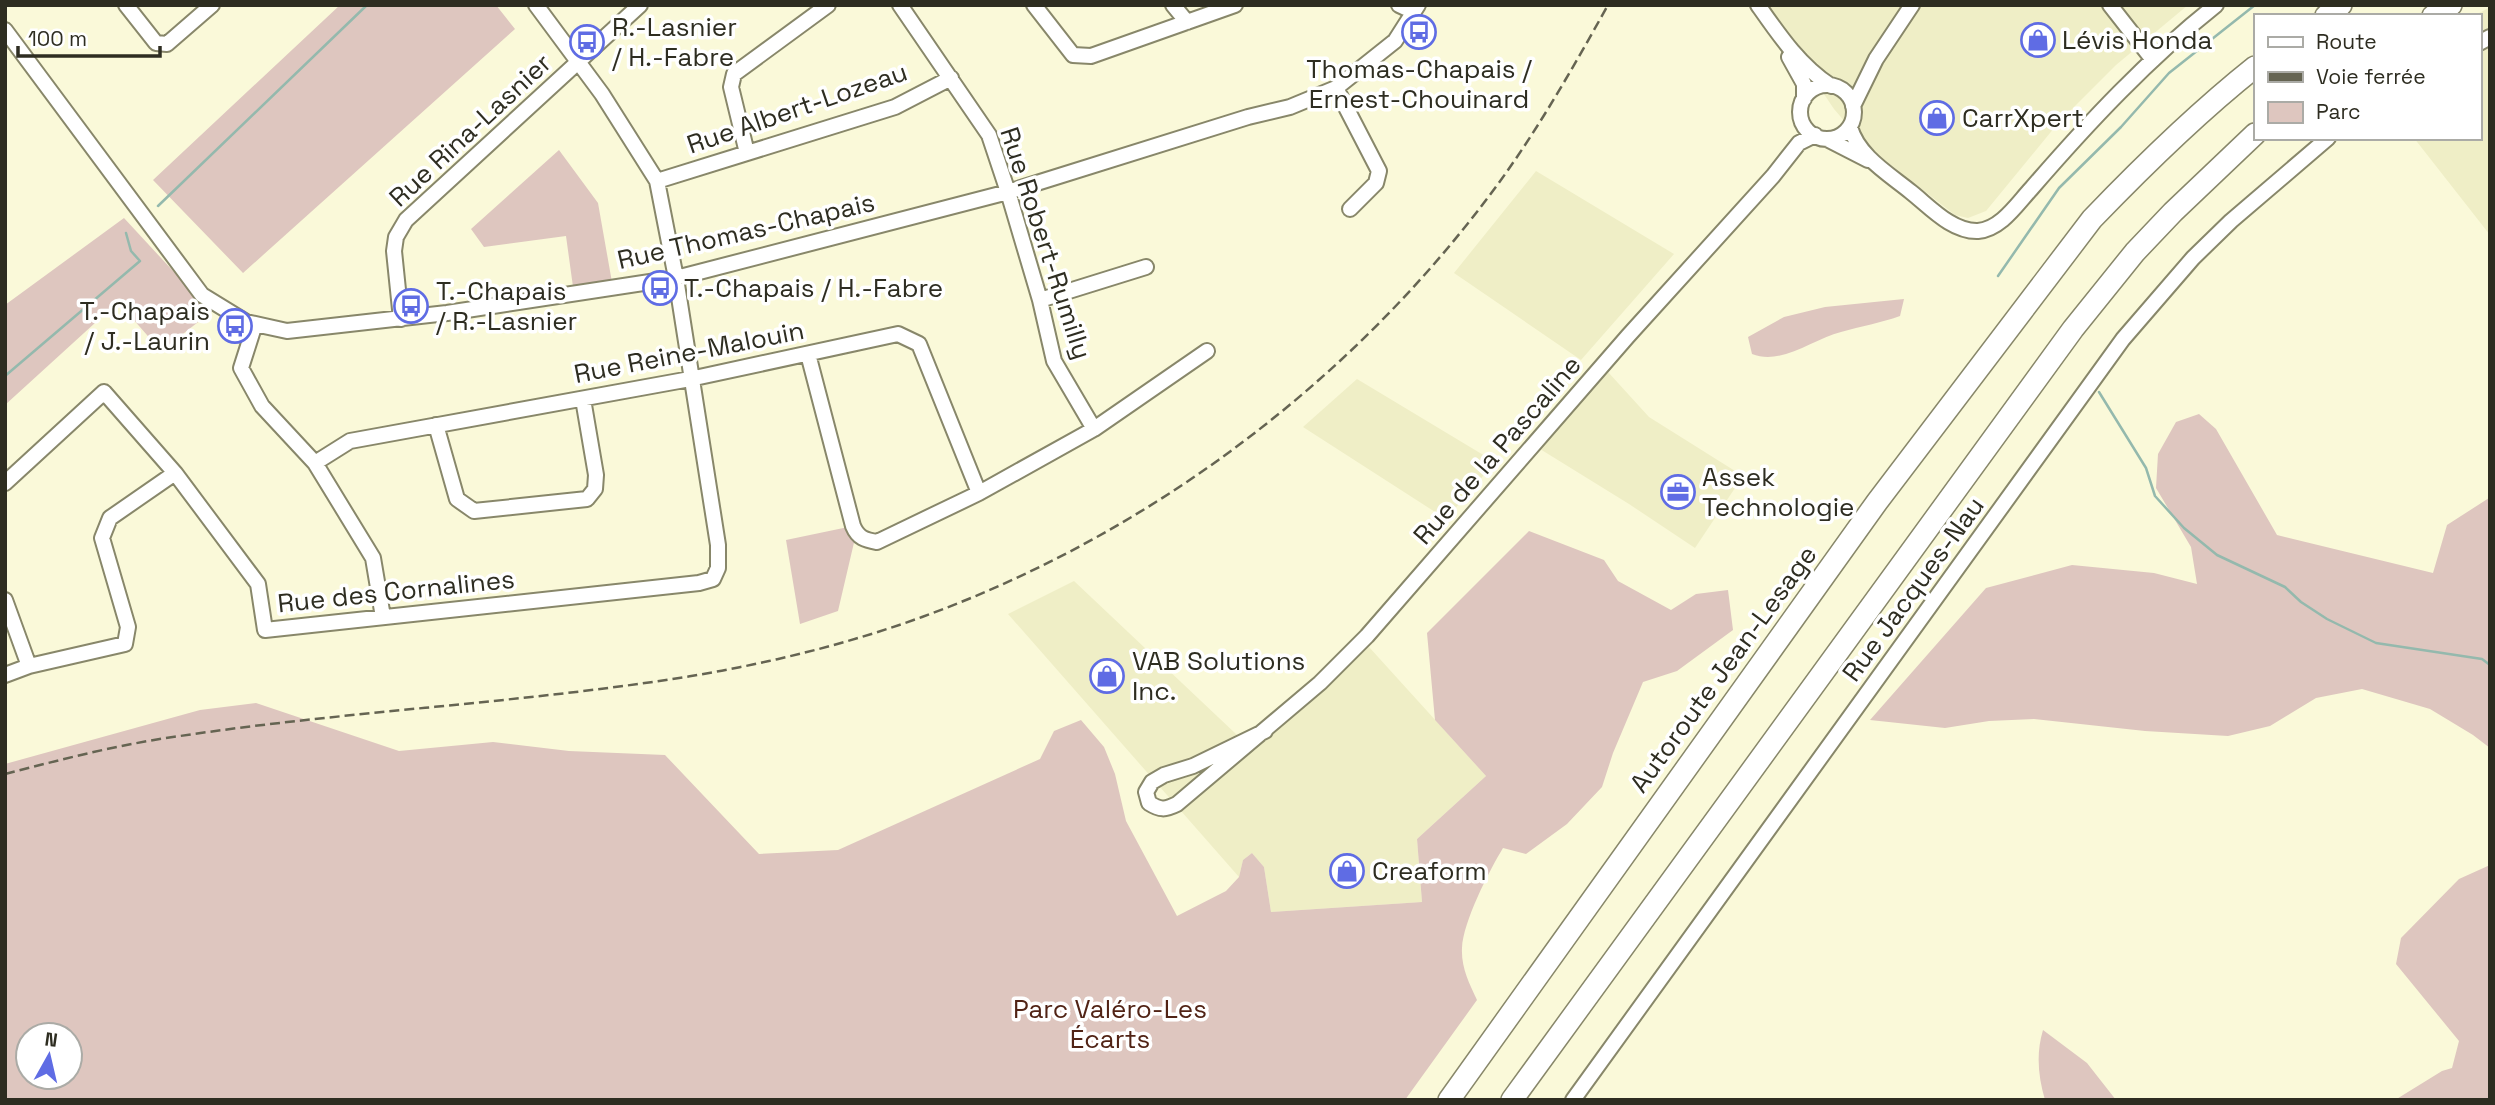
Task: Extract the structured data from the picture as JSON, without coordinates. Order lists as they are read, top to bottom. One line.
{"streets":{"highway":["Autoroute Jean-Lesage"],"street":["Rue Albert-Lozeau","Rue Rina-Lasnier","Rue Thomas-Chapais","Rue Robert-Rumilly","Rue Reine-Malouin","Rue de la Pascaline","Rue Jacques-Nau","Rue des Cornalines"]},"crossings":[["Rue Albert-Lozeau","Rue Robert-Rumilly"],["Rue Rina-Lasnier","Rue Thomas-Chapais"],["Rue Thomas-Chapais","Rue Robert-Rumilly"],["Rue Reine-Malouin","Rue des Cornalines"]],"parks":["Parc Valéro-Les Écarts"],"places":{"bus stop":["Thomas-Chapais / Ernest-Chouinard","R.-Lasnier / H.-Fabre","T.-Chapais / H.-Fabre","T.-Chapais / R.-Lasnier","T.-Chapais / J.-Laurin"],"shop":["Lévis Honda","CarrXpert","VAB Solutions Inc.","Creaform"],"office":["Assek Technologie"]},"legend":["Route","Voie ferrée","Parc"],"scale_bar":"100 m","north":"top"}
